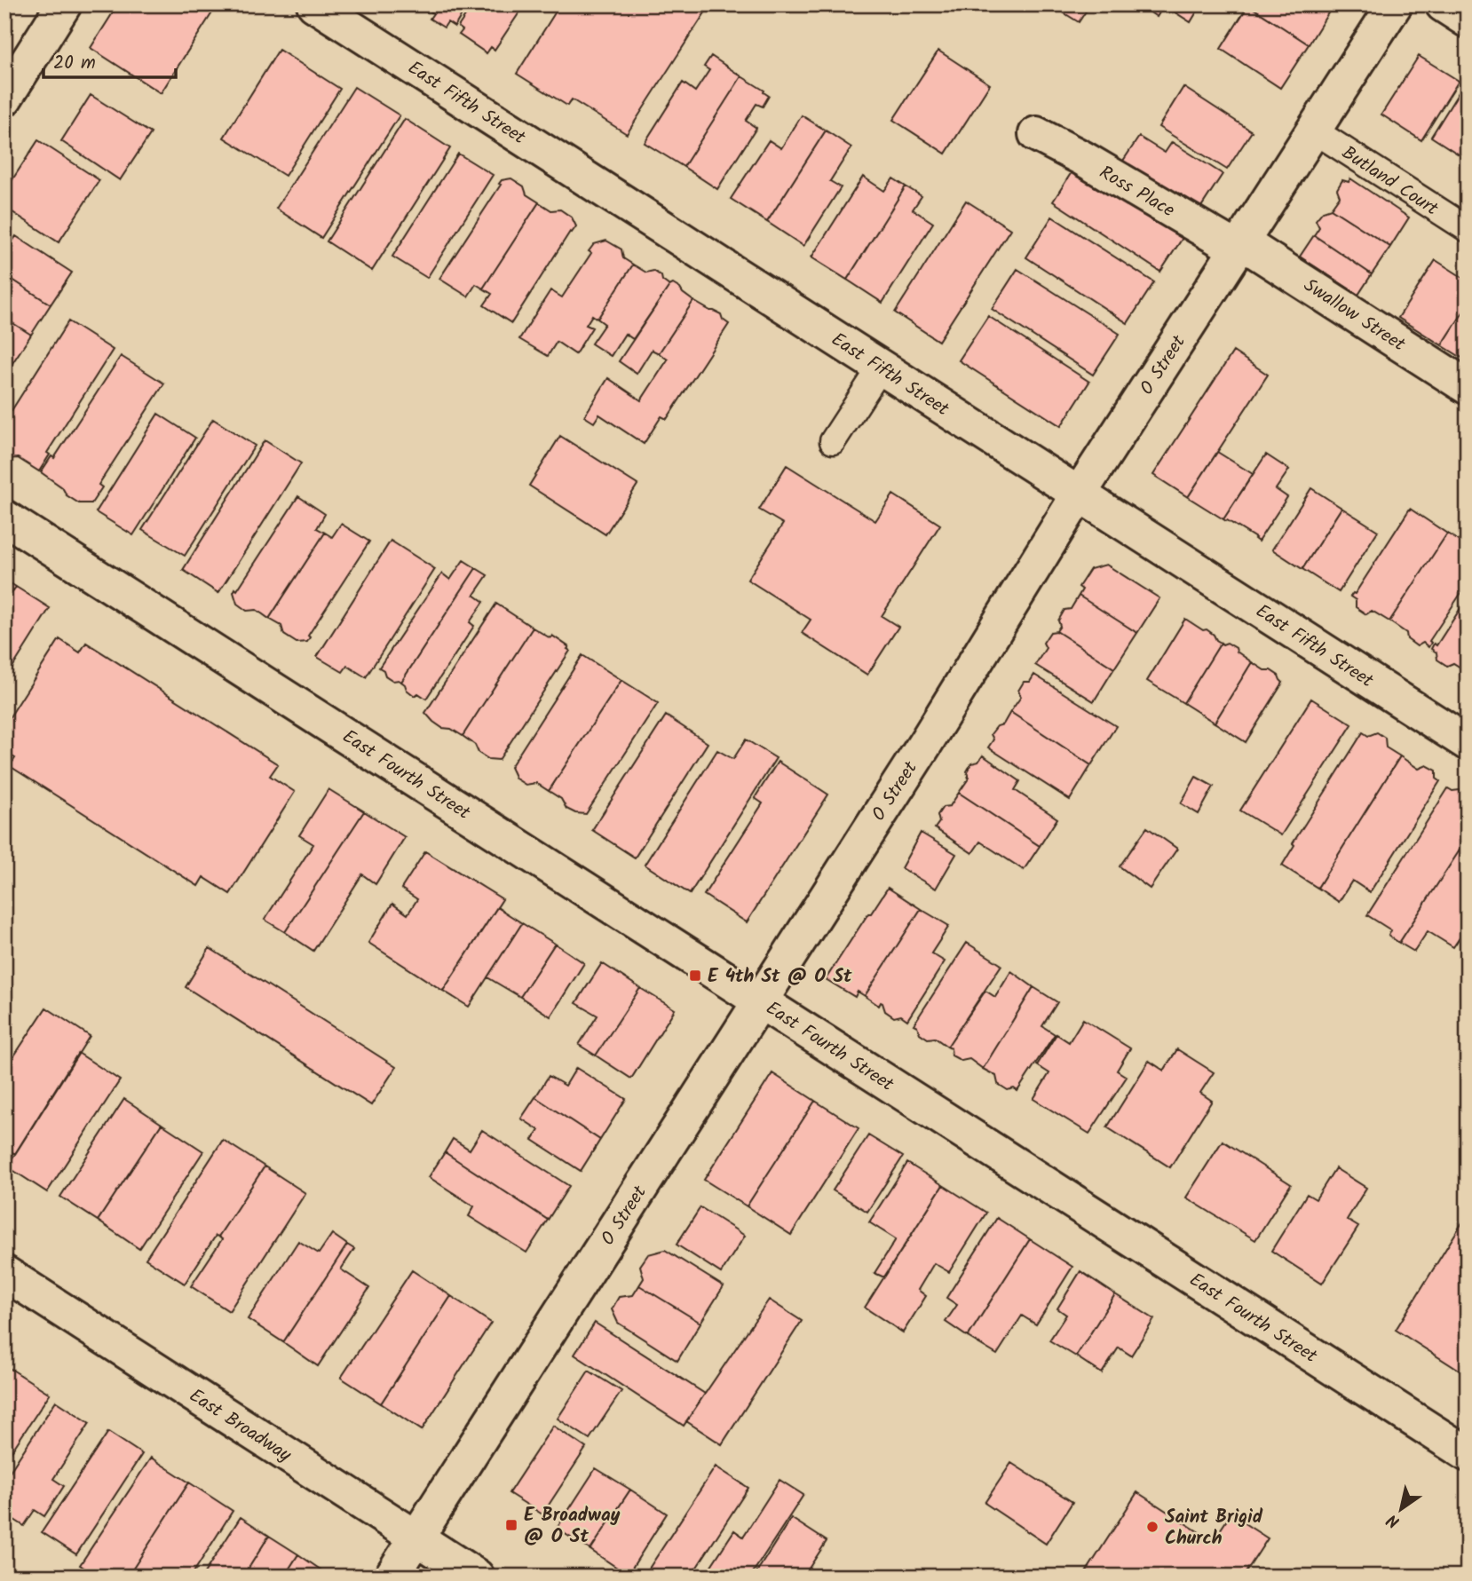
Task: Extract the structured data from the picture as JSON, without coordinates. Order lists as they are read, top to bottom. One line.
{"streets":{"street":["East Fifth Street","Ross Place","Swallow Street","O Street","East Fourth Street","East Broadway"],"lane":["Butland Court"]},"crossings":[["East Fifth Street","O Street"],["Butland Court","O Street"],["Ross Place","Swallow Street"],["Ross Place","O Street"],["Swallow Street","O Street"],["O Street","East Fourth Street"],["O Street","East Broadway"]],"places":{"transit":["E 4th St @ O St","E Broadway @ O St"],"other":["Saint Brigid Church"]},"scale_bar":"20 m","north":"bottom left"}
